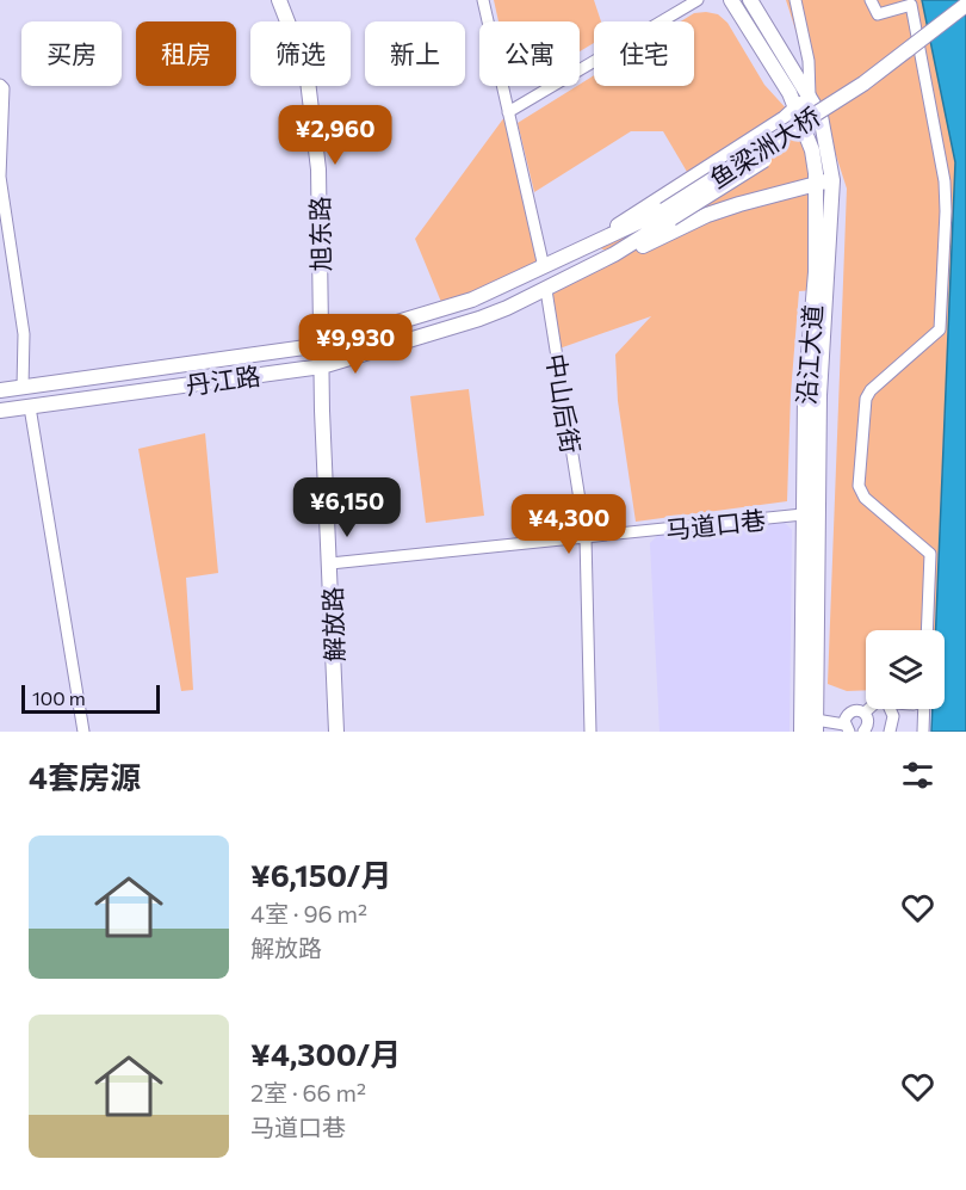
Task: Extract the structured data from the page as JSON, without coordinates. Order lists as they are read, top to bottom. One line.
{"streets":{"main road":["鱼梁洲大桥","旭东路","沿江大道","丹江路","解放路"],"street":["中山后街","马道口巷"]},"crossings":[["鱼梁洲大桥","丹江路"],["旭东路","丹江路"],["旭东路","解放路"],["沿江大道","马道口巷"],["丹江路","中山后街"],["丹江路","解放路"],["中山后街","马道口巷"],["马道口巷","解放路"]],"scale_bar":"100 m","page":{"chip":["买房","租房","筛选","新上","公寓","住宅"],"price":["¥2,960","¥9,930","¥6,150","¥4,300"],"scale":"100 m","heading":"4套房源","list":[{"name":"¥6,150/月","note":"4室 · 96 m² · 解放路"},{"name":"¥4,300/月","note":"2室 · 66 m² · 马道口巷"}]}}
